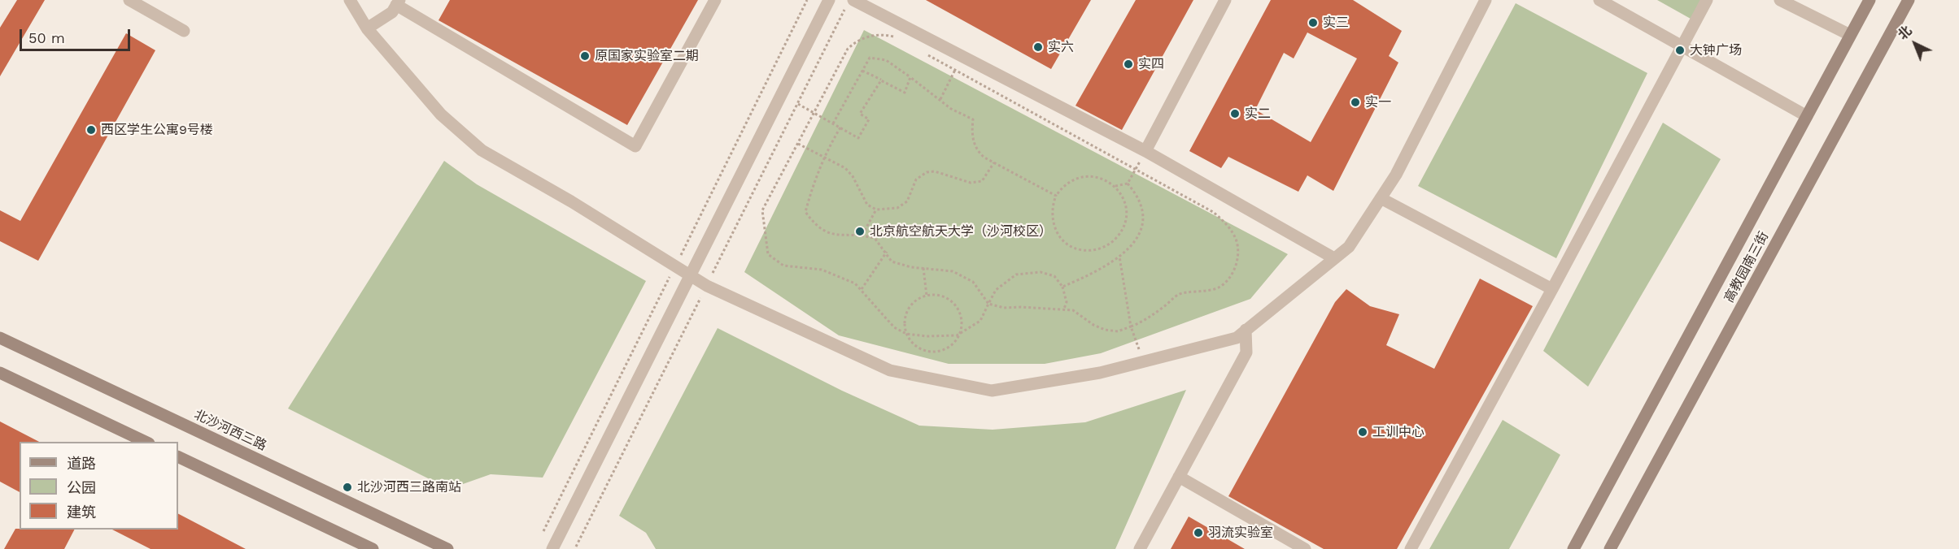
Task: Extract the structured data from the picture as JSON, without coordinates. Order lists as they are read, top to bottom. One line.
{"streets":{"street":["高教园南三街","北沙河西三路"]},"places":["实三","实六","大钟广场","原国家实验室二期","实四","实一","实二","西区学生公寓9号楼","北京航空航天大学（沙河校区）","工训中心","北沙河西三路南站","羽流实验室"],"legend":["道路","公园","建筑"],"scale_bar":"50 m","north":"top left"}
